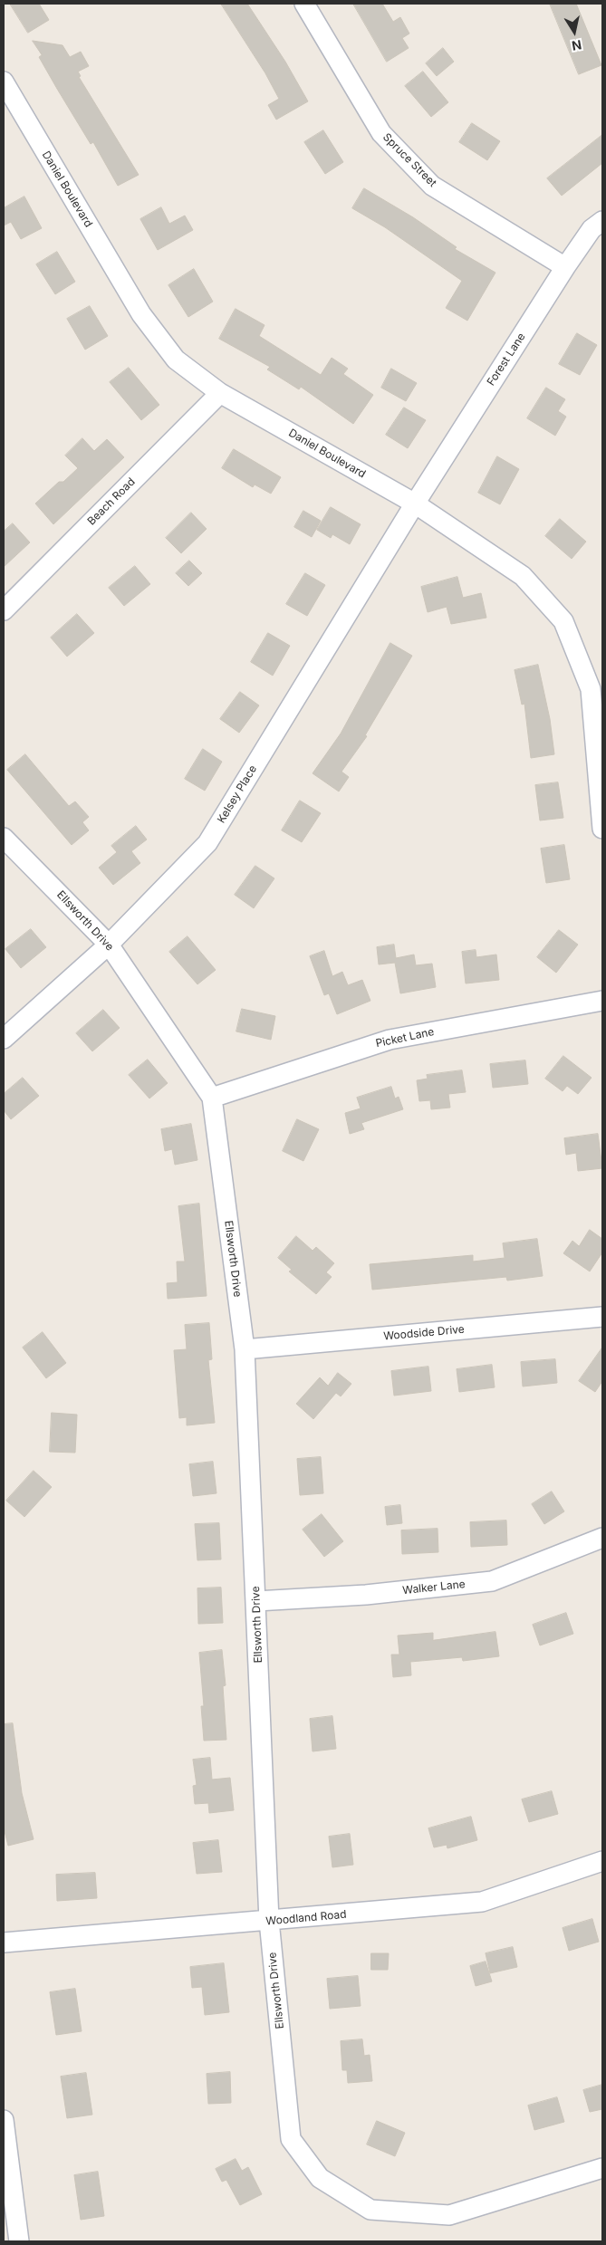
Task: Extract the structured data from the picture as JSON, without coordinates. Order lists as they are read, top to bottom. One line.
{"streets":{"street":["Spruce Street","Daniel Boulevard","Forest Lane","Beach Road","Kelsey Place","Ellsworth Drive","Picket Lane","Woodside Drive","Walker Lane","Woodland Road"]},"crossings":[["Spruce Street","Forest Lane"],["Daniel Boulevard","Forest Lane"],["Daniel Boulevard","Beach Road"],["Daniel Boulevard","Kelsey Place"],["Forest Lane","Kelsey Place"],["Kelsey Place","Ellsworth Drive"],["Ellsworth Drive","Picket Lane"],["Ellsworth Drive","Woodside Drive"],["Ellsworth Drive","Walker Lane"],["Ellsworth Drive","Woodland Road"]],"north":"bottom"}
